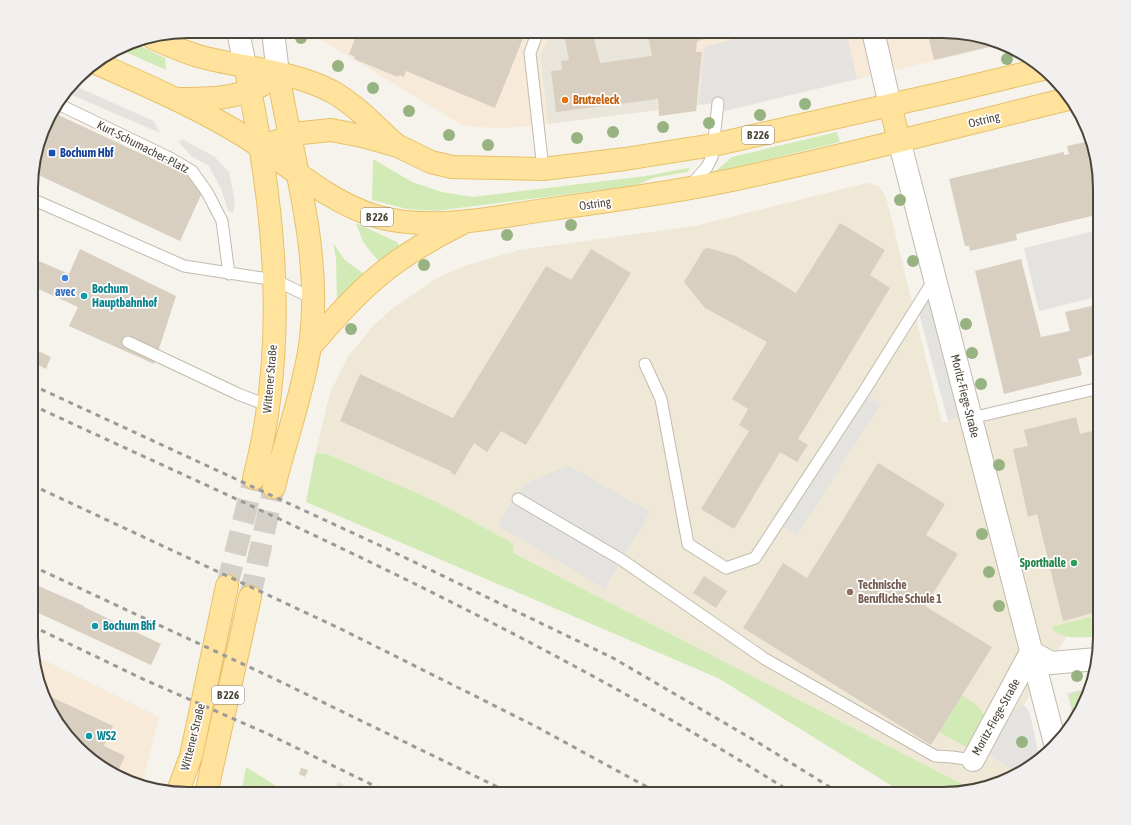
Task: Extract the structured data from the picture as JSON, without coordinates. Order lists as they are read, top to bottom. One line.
{"streets":{"main road":["Ostring","B 226","Wittener Straße"],"street":["Moritz-Fiege-Straße"],"lane":["Kurt-Schumacher-Platz"]},"crossings":[["Ostring","B 226"],["Ostring","Moritz-Fiege-Straße"],["B 226","Wittener Straße"]],"places":{"other":["Brutzeleck","avec","Bochum Hauptbahnhof","Sporthalle","Technische Berufliche Schule 1","Bochum Bhf","WS2"],"transit":["Bochum Hbf"]}}
